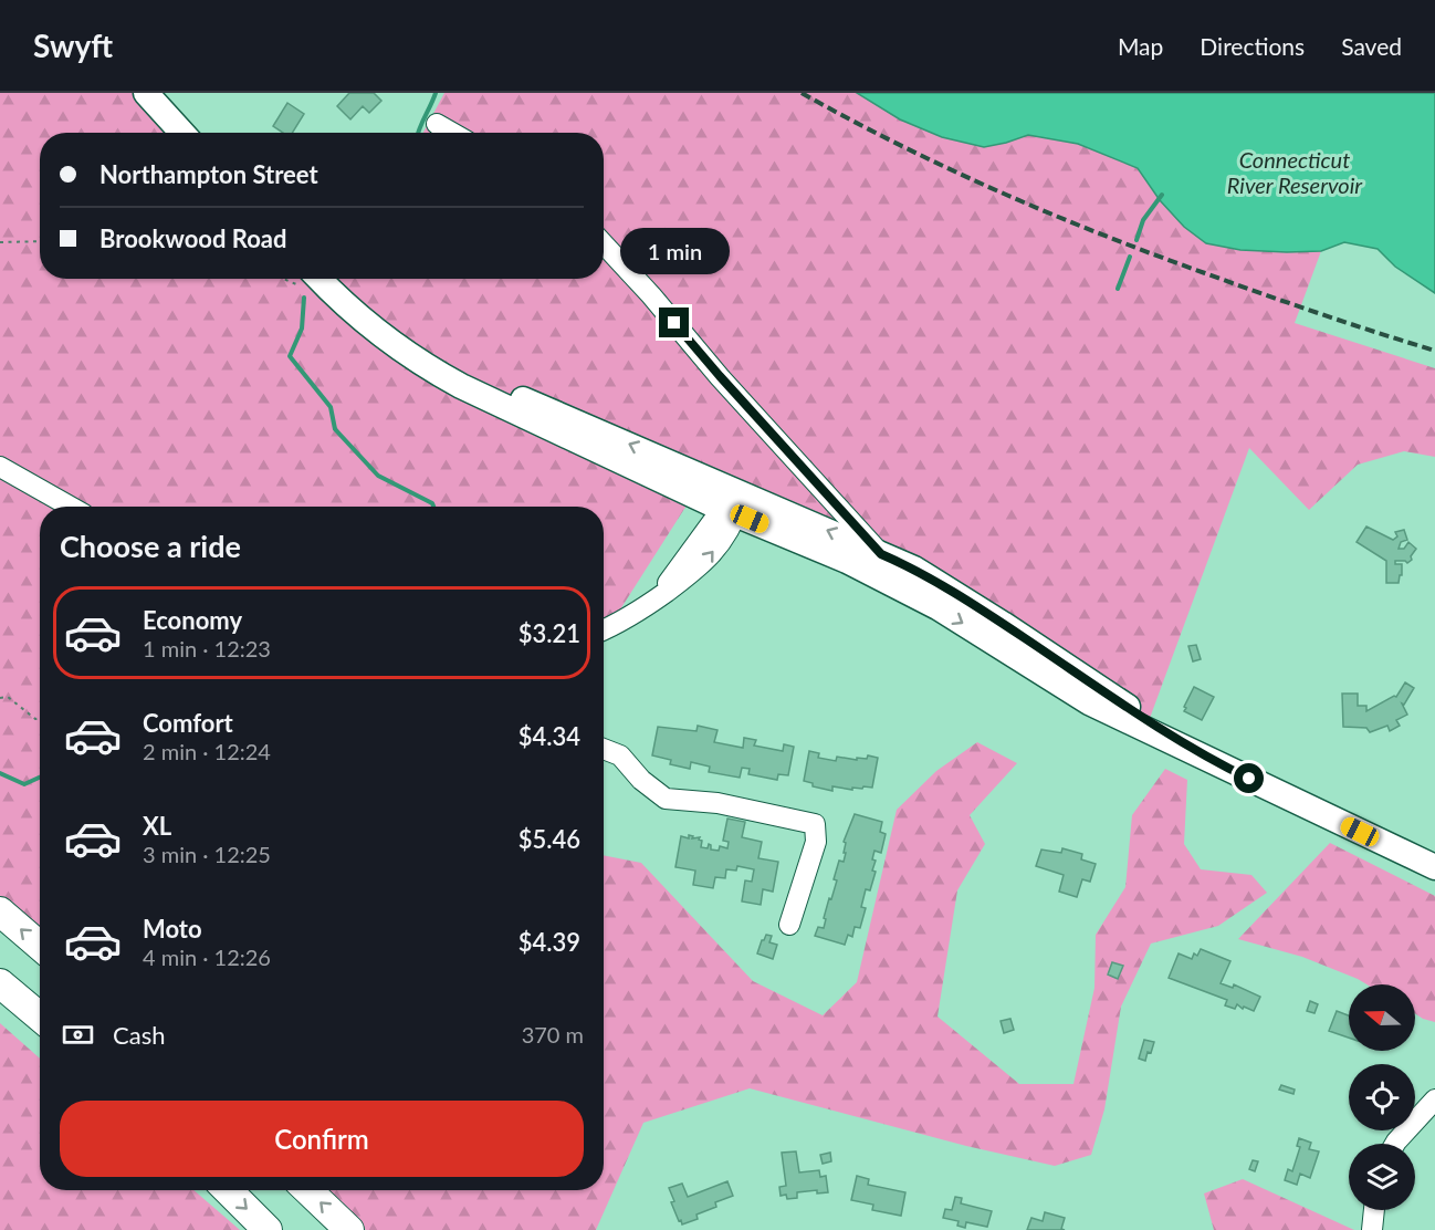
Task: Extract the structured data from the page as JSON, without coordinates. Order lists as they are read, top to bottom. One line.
{"water":["Connecticut River Reservoir"],"north":"left","page":{"header":"Swyft","nav":["Map","Directions","Saved"],"banner":["Northampton Street","Brookwood Road"],"bubble":"1 min","heading":"Choose a ride","list":[{"name":"Economy","note":"1 min · 12:23","value":"$3.21"},{"name":"Comfort","note":"2 min · 12:24","value":"$4.34"},{"name":"XL","note":"3 min · 12:25","value":"$5.46"},{"name":"Moto","note":"4 min · 12:26","value":"$4.39"}],"pay":["Cash","370 m"],"buttons":"Confirm"}}
